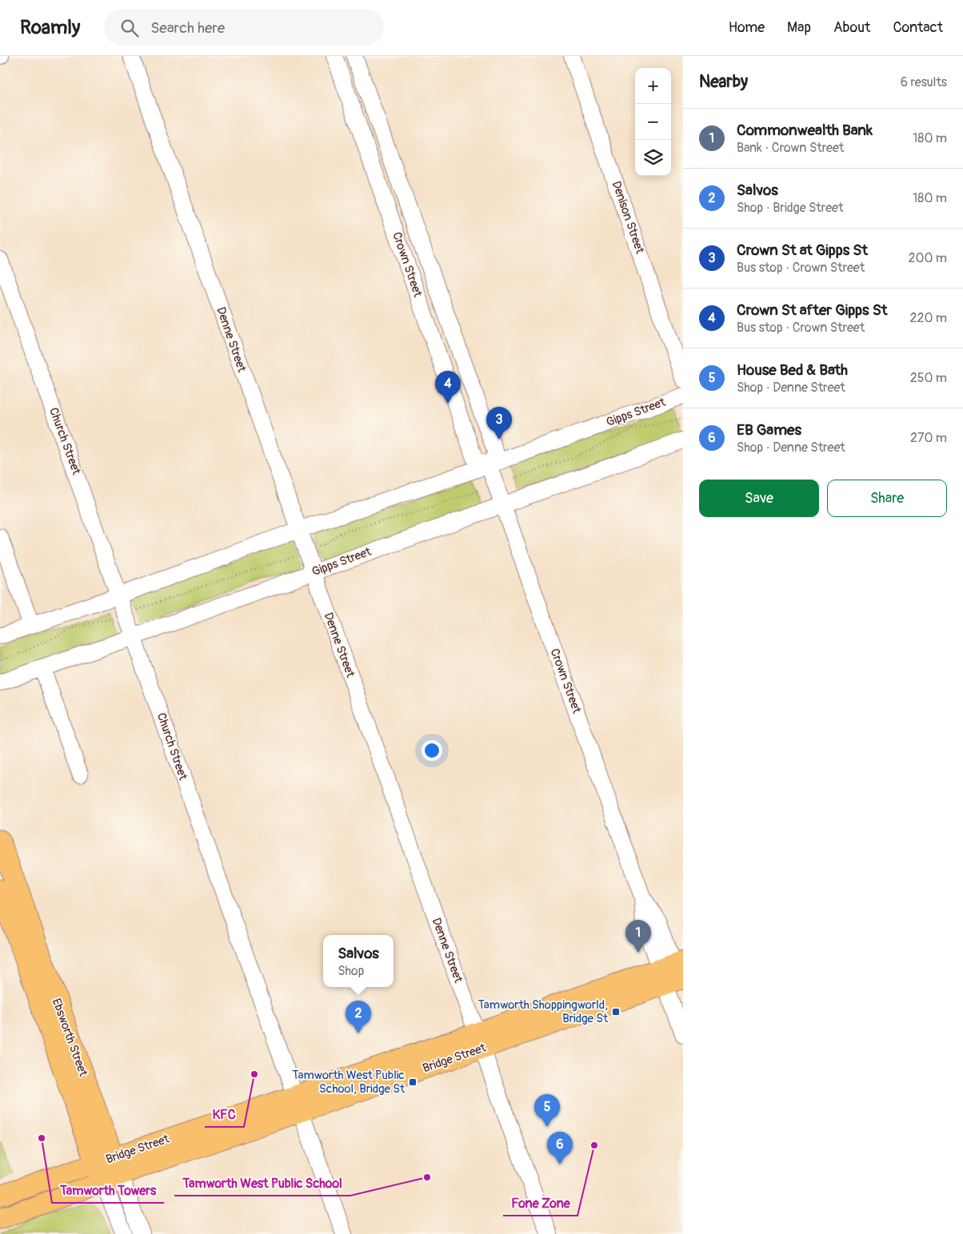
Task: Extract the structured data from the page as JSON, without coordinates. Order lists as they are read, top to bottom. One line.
{"streets":{"main road":["Ebsworth Street","Bridge Street"],"street":["Denison Street","Crown Street","Denne Street","Gipps Street","Church Street"]},"crossings":[["Crown Street","Gipps Street"],["Crown Street","Bridge Street"],["Denne Street","Gipps Street"],["Denne Street","Bridge Street"],["Gipps Street","Church Street"],["Church Street","Bridge Street"],["Ebsworth Street","Bridge Street"]],"places":{"transit":["Tamworth Shoppingworld, Bridge St","Tamworth West Public School, Bridge St"],"other":["KFC","Tamworth Towers","Fone Zone","Tamworth West Public School"]},"page":{"header":"Roamly","search":"Search here","nav":["Home","Map","About","Contact"],"heading":["Nearby","6 results"],"map_buttons":["+","−"],"list":[{"mark":"1","name":"Commonwealth Bank","note":"Bank · Crown Street","value":"180 m"},{"mark":"2","name":"Salvos","note":"Shop · Bridge Street","value":"180 m"},{"mark":"3","name":"Crown St at Gipps St","note":"Bus stop · Crown Street","value":"200 m"},{"mark":"4","name":"Crown St after Gipps St","note":"Bus stop · Crown Street","value":"220 m"},{"mark":"5","name":"House Bed & Bath","note":"Shop · Denne Street","value":"250 m"},{"mark":"6","name":"EB Games","note":"Shop · Denne Street","value":"270 m"}],"pins":["4","3","1","2","5","6"],"buttons":["Save","Share"],"popup":["Salvos","Shop"]}}
